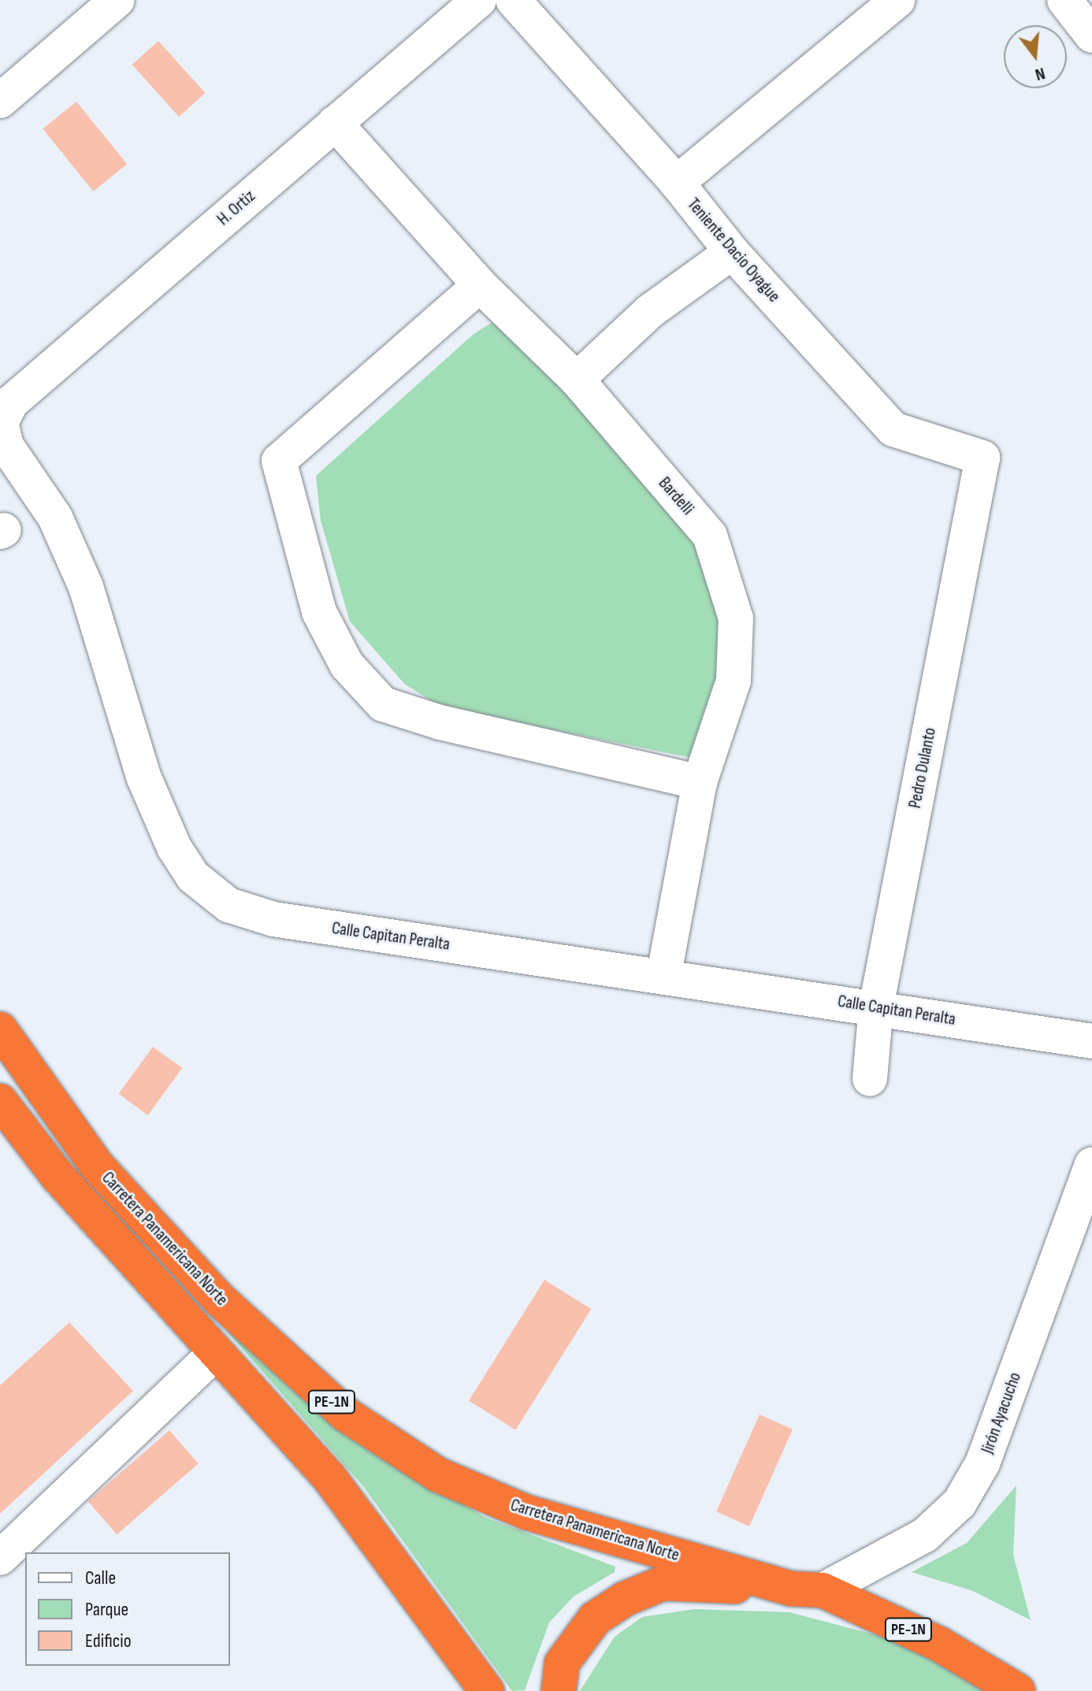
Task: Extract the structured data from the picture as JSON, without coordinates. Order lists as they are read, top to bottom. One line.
{"streets":{"highway":["Carretera Panamericana Norte","PE-1N"],"street":["H. Ortiz","Teniente Dacio Oyague","Bardelli","Pedro Dulanto","Calle Capitan Peralta","Jirón Ayacucho"]},"crossings":[["H. Ortiz","Bardelli"],["H. Ortiz","Calle Capitan Peralta"],["Teniente Dacio Oyague","Pedro Dulanto"],["Bardelli","Calle Capitan Peralta"],["Pedro Dulanto","Calle Capitan Peralta"],["Carretera Panamericana Norte","Jirón Ayacucho"]],"legend":["Calle","Parque","Edificio"],"north":"bottom"}
